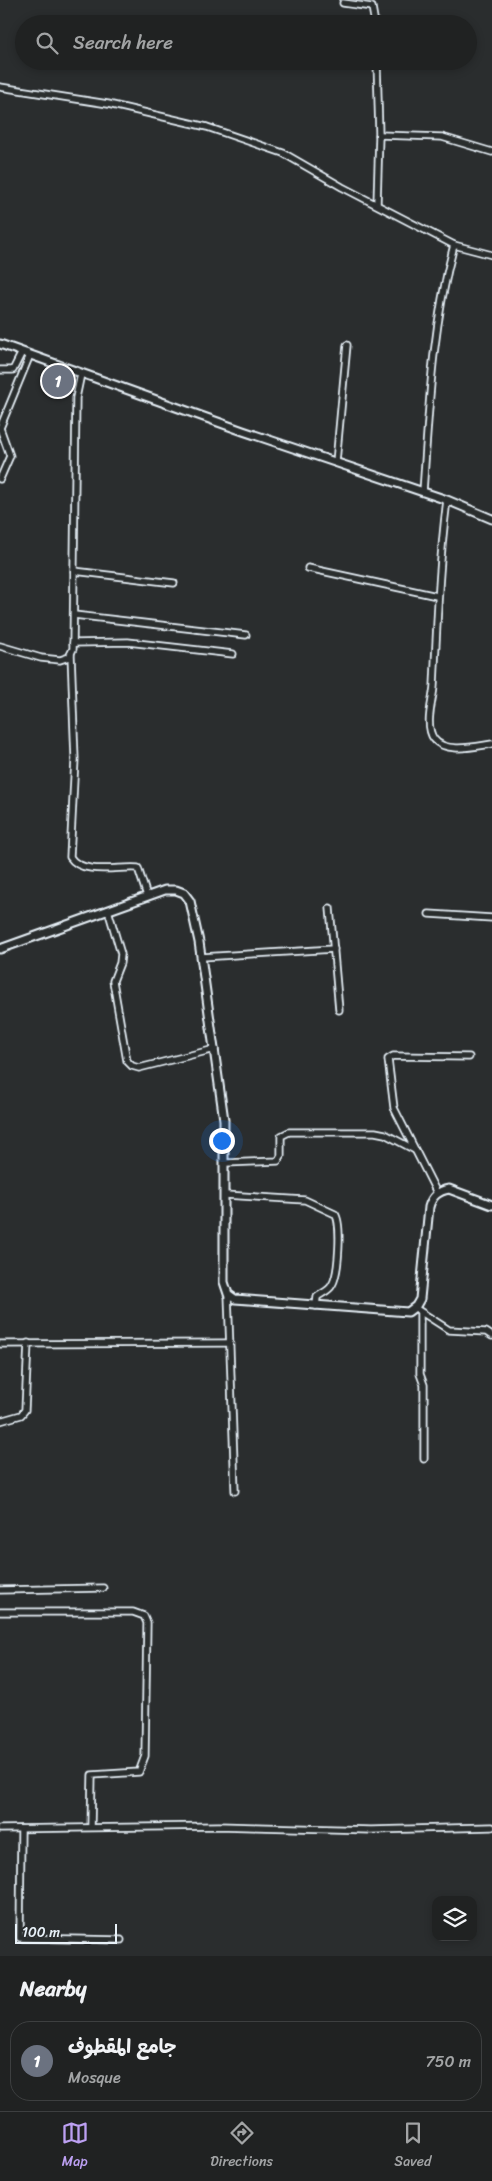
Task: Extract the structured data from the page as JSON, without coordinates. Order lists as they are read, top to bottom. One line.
{"scale_bar":"100 m","page":{"search":"Search here","pins":"1","scale":"100 m","heading":"Nearby","list":[{"mark":"1","name":"جامع المقطوف","note":"Mosque","value":"750 m"}],"nav":["Map","Directions","Saved"]}}
